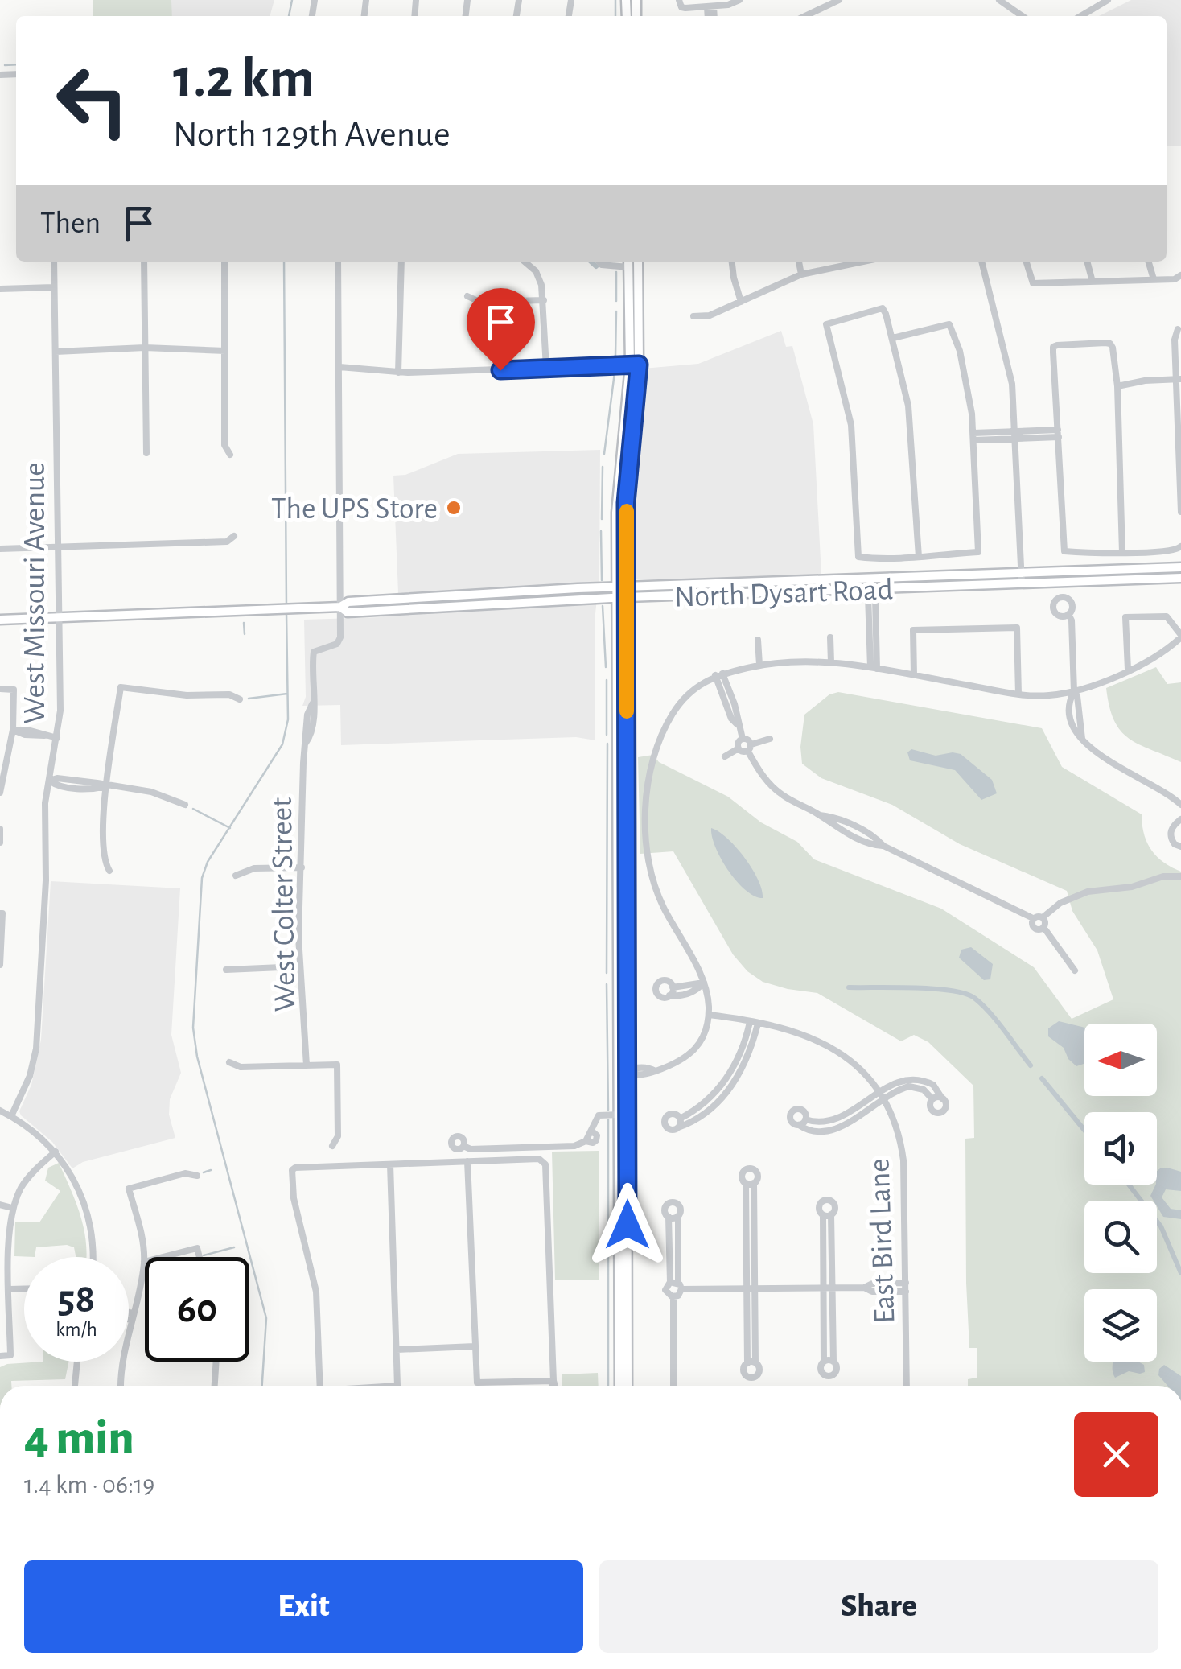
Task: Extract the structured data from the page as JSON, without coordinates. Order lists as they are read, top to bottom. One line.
{"streets":{"main road":["North Dysart Road"],"street":["West Missouri Avenue","West Colter Street","East Bird Lane"]},"crossings":[["North Dysart Road","West Missouri Avenue"],["North Dysart Road","West Colter Street"]],"places":["The UPS Store"],"north":"left","page":{"turn":["1.2 km","North 129th Avenue"],"then":"Then","speed":"58 km/h","limit":"60","heading":["4 min","1.4 km · 06:19"],"buttons":["Exit","Share"]}}
